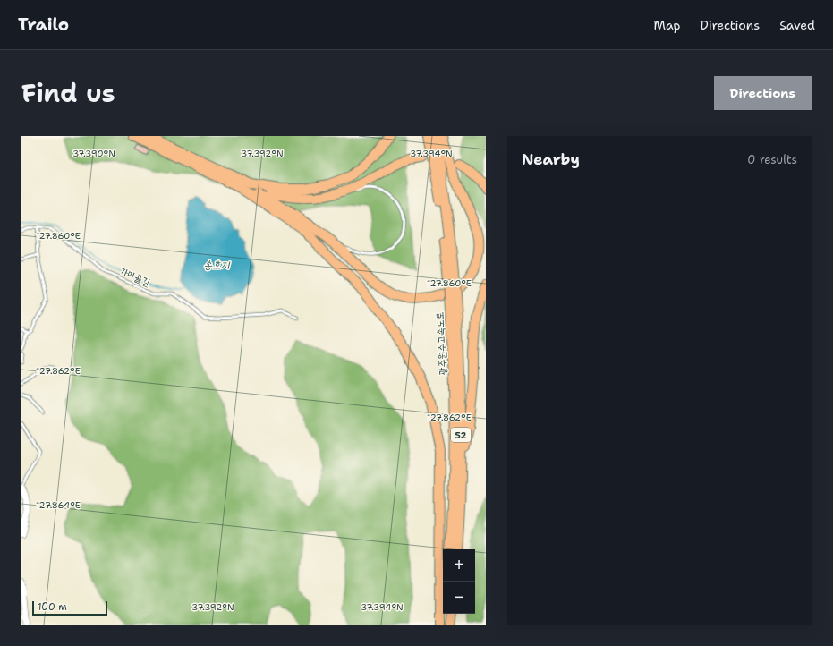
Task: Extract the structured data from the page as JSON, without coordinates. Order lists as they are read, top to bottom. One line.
{"streets":{"highway":["광주원주고속도로","52"],"lane":["가마골길"]},"water":["송호지"],"scale_bar":"100 m","page":{"header":"Trailo","nav":["Map","Directions","Saved"],"title":"Find us","buttons":"Directions","heading":["Nearby","0 results"],"map_buttons":["+","−"],"scale":"100 m"},"coordinates":["37.390°N","37.392°N","37.394°N","127.860°E","127.862°E","127.864°E"]}
